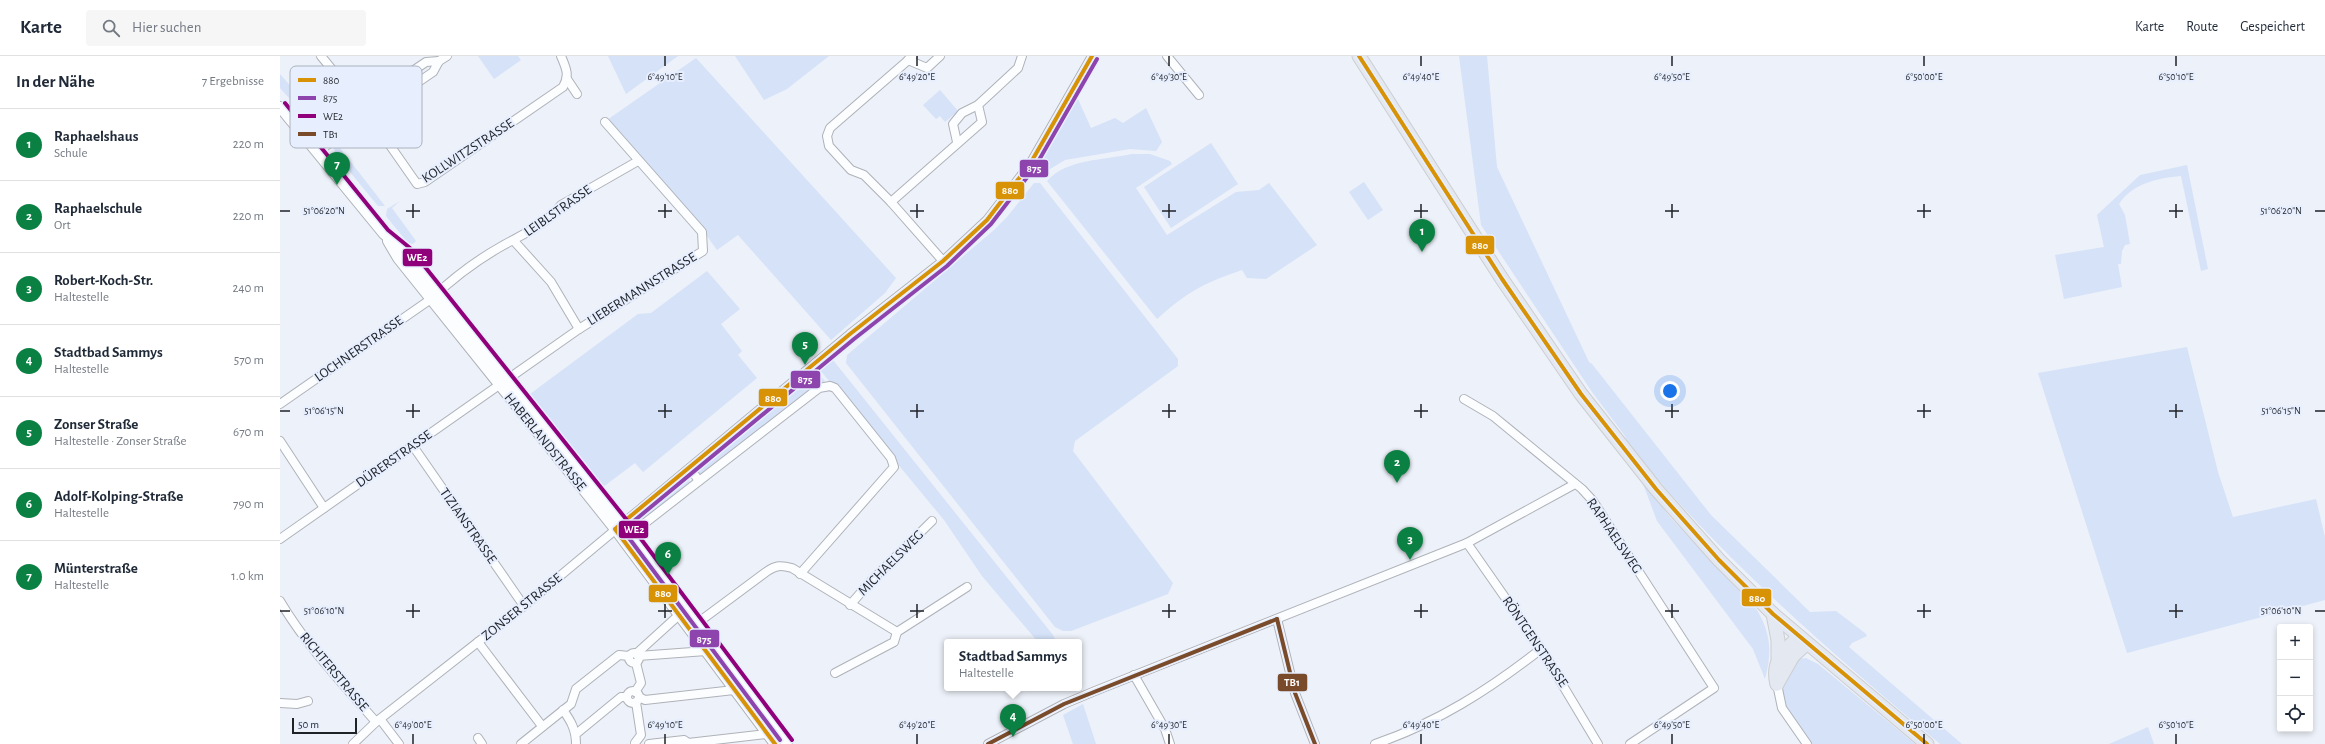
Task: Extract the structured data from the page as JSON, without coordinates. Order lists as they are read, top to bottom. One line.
{"streets":{"street":["KOLLWITZSTRASSE","LEIBLSTRASSE","LIEBERMANNSTRASSE","LOCHNERSTRASSE","HABERLANDSTRASSE","DÜRERSTRASSE","TIZIANSTRASSE","RAPHAELSWEG","MICHAELSWEG","ZONSER STRASSE","RÖNTGENSTRASSE","RICHTERSTRASSE"]},"crossings":[["LEIBLSTRASSE","LIEBERMANNSTRASSE"],["LEIBLSTRASSE","LOCHNERSTRASSE"],["LEIBLSTRASSE","HABERLANDSTRASSE"],["LIEBERMANNSTRASSE","HABERLANDSTRASSE"],["LIEBERMANNSTRASSE","DÜRERSTRASSE"],["LOCHNERSTRASSE","HABERLANDSTRASSE"],["HABERLANDSTRASSE","DÜRERSTRASSE"],["HABERLANDSTRASSE","ZONSER STRASSE"],["DÜRERSTRASSE","TIZIANSTRASSE"],["TIZIANSTRASSE","ZONSER STRASSE"],["ZONSER STRASSE","RICHTERSTRASSE"]],"lines":["transit line 880","transit line 875","transit line WE2","transit line TB1"],"legend":["880","875","WE2","TB1"],"scale_bar":"50 m","page":{"header":"Karte","search":"Hier suchen","nav":["Karte","Route","Gespeichert"],"heading":["In der Nähe","7 Ergebnisse"],"list":[{"mark":"1","name":"Raphaelshaus","note":"Schule","value":"220 m"},{"mark":"2","name":"Raphaelschule","note":"Ort","value":"220 m"},{"mark":"3","name":"Robert-Koch-Str.","note":"Haltestelle","value":"240 m"},{"mark":"4","name":"Stadtbad Sammys","note":"Haltestelle","value":"570 m"},{"mark":"5","name":"Zonser Straße","note":"Haltestelle · Zonser Straße","value":"670 m"},{"mark":"6","name":"Adolf-Kolping-Straße","note":"Haltestelle","value":"790 m"},{"mark":"7","name":"Münterstraße","note":"Haltestelle","value":"1.0 km"}],"pins":["7","1","5","2","3","6","4"],"map_buttons":["+","−"],"popup":["Stadtbad Sammys","Haltestelle"],"scale":"50 m"},"coordinates":["6°49'10\"E","6°49'20\"E","6°49'30\"E","6°49'40\"E","6°49'50\"E","6°50'00\"E","6°50'10\"E","51°06'20\"N","51°06'15\"N","51°06'10\"N","6°49'00\"E"]}
